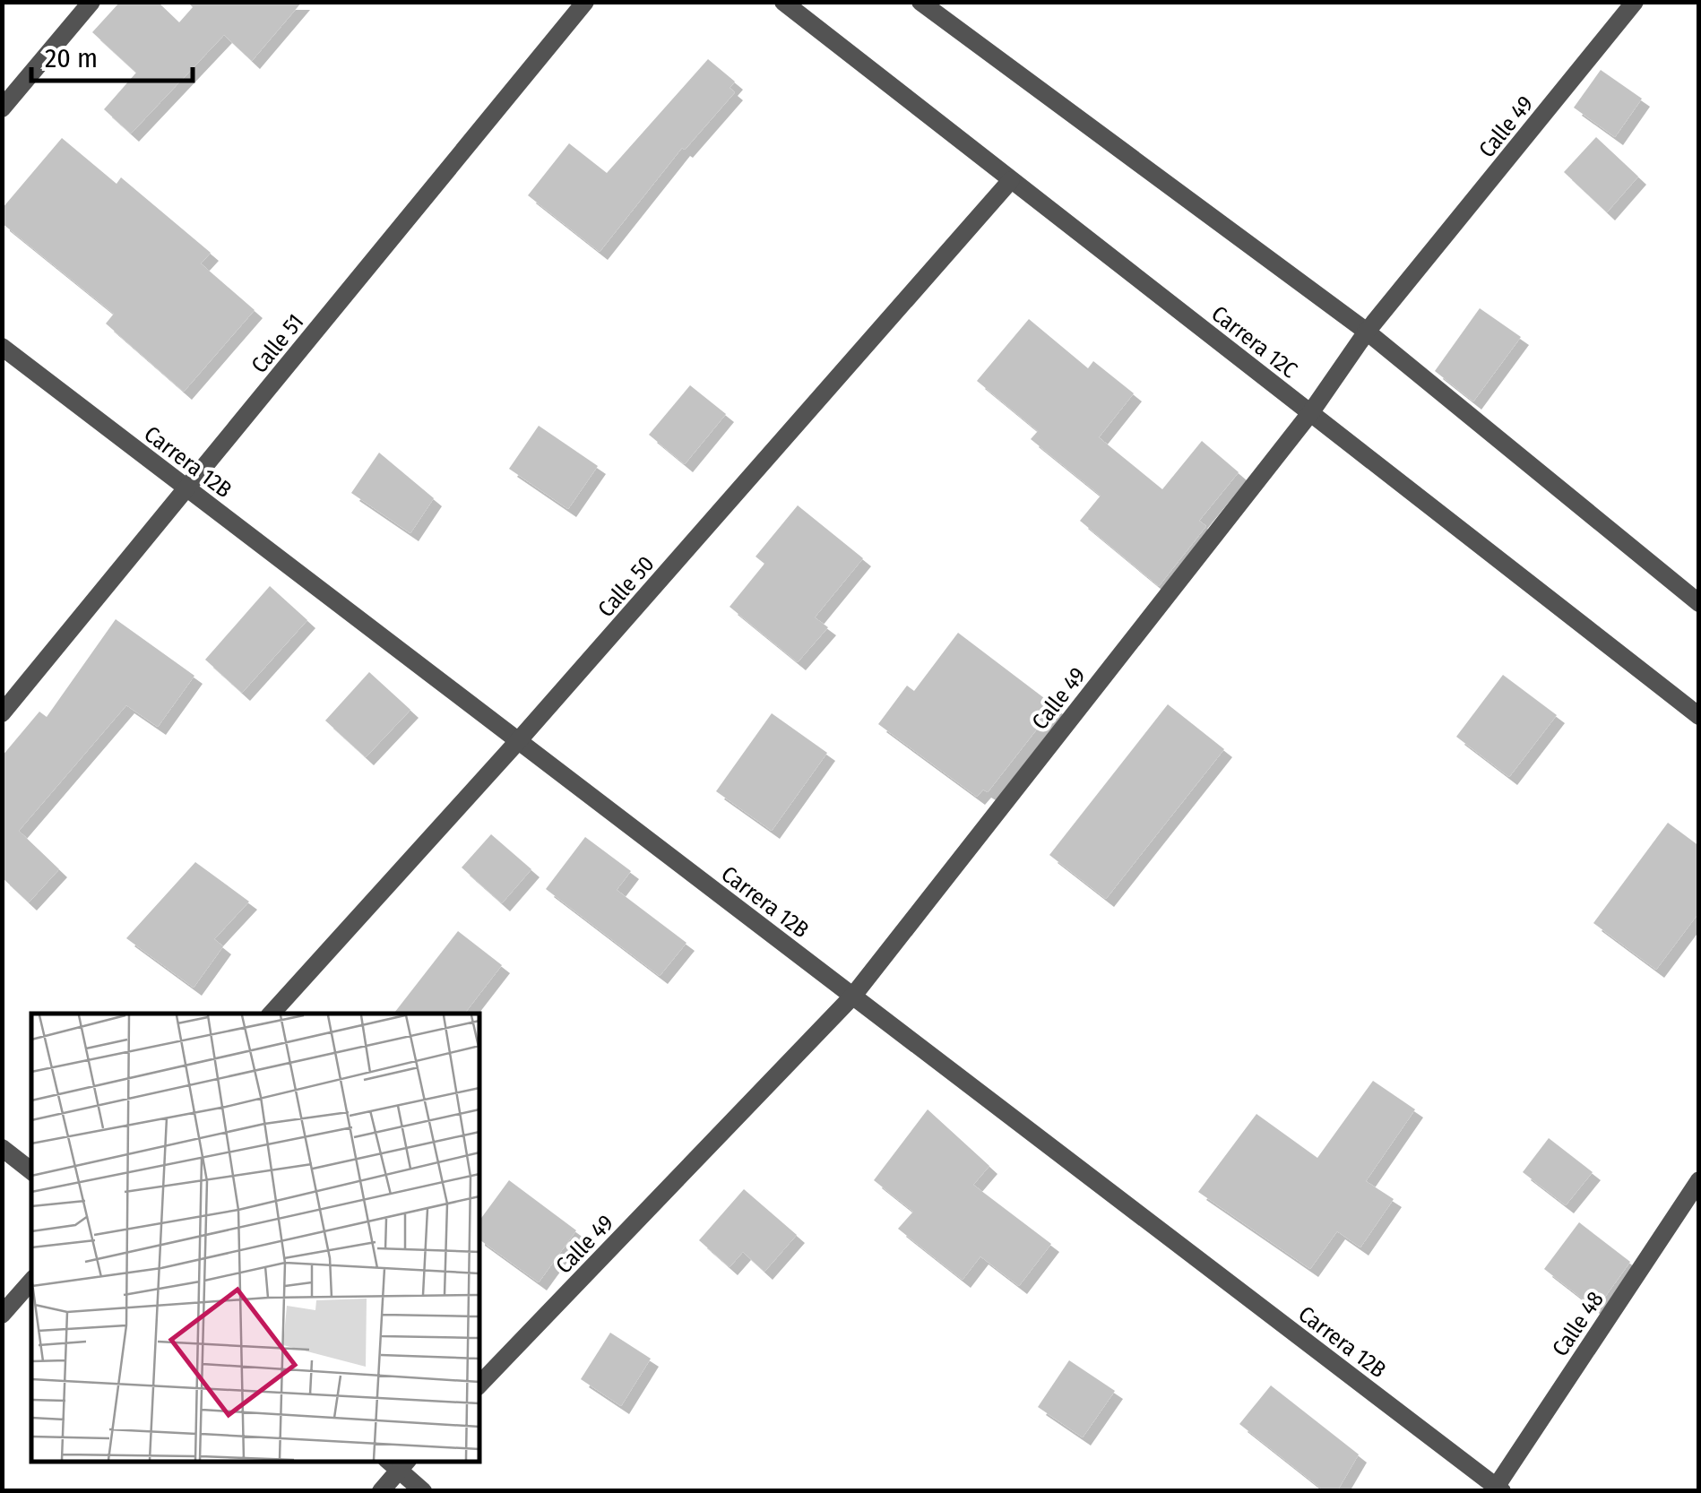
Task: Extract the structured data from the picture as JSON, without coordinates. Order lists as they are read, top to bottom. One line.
{"streets":{"street":["Calle 49","Carrera 12C","Calle 51","Carrera 12B","Calle 50","Calle 48"]},"crossings":[["Calle 49","Carrera 12C"],["Calle 49","Carrera 12B"],["Carrera 12C","Calle 50"],["Calle 51","Carrera 12B"],["Carrera 12B","Calle 50"],["Carrera 12B","Calle 48"]],"scale_bar":"20 m"}
